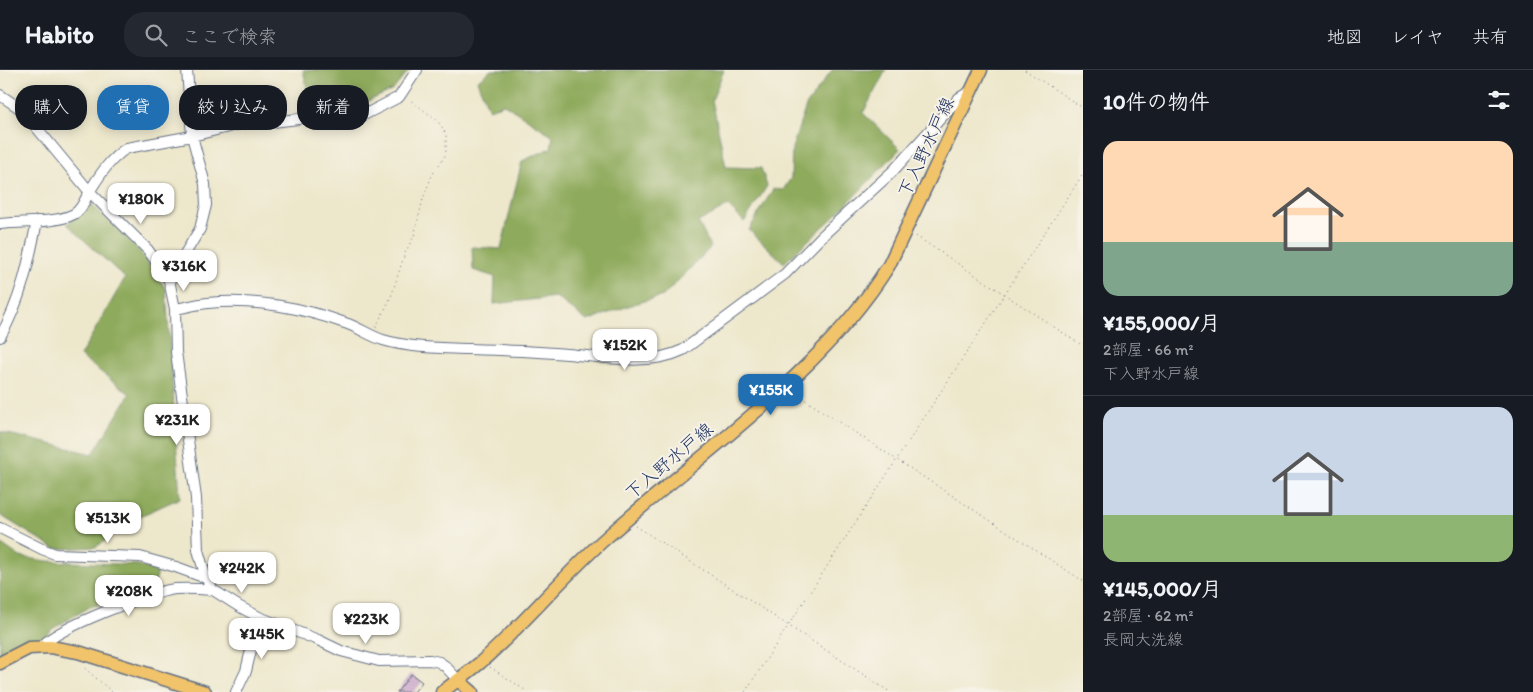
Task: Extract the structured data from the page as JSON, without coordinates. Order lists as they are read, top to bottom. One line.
{"streets":{"main road":["下入野水戸線"]},"page":{"header":"Habito","search":"ここで検索","nav":["地図","レイヤ","共有"],"heading":"10件の物件","chip":["購入","賃貸","絞り込み","新着"],"list":[{"name":"¥155,000/月","note":"2部屋 · 66 m² · 下入野水戸線"},{"name":"¥145,000/月","note":"2部屋 · 62 m² · 長岡大洗線"}],"price":["¥180K","¥316K","¥152K","¥155K","¥231K","¥513K","¥242K","¥208K","¥223K","¥145K"]}}
